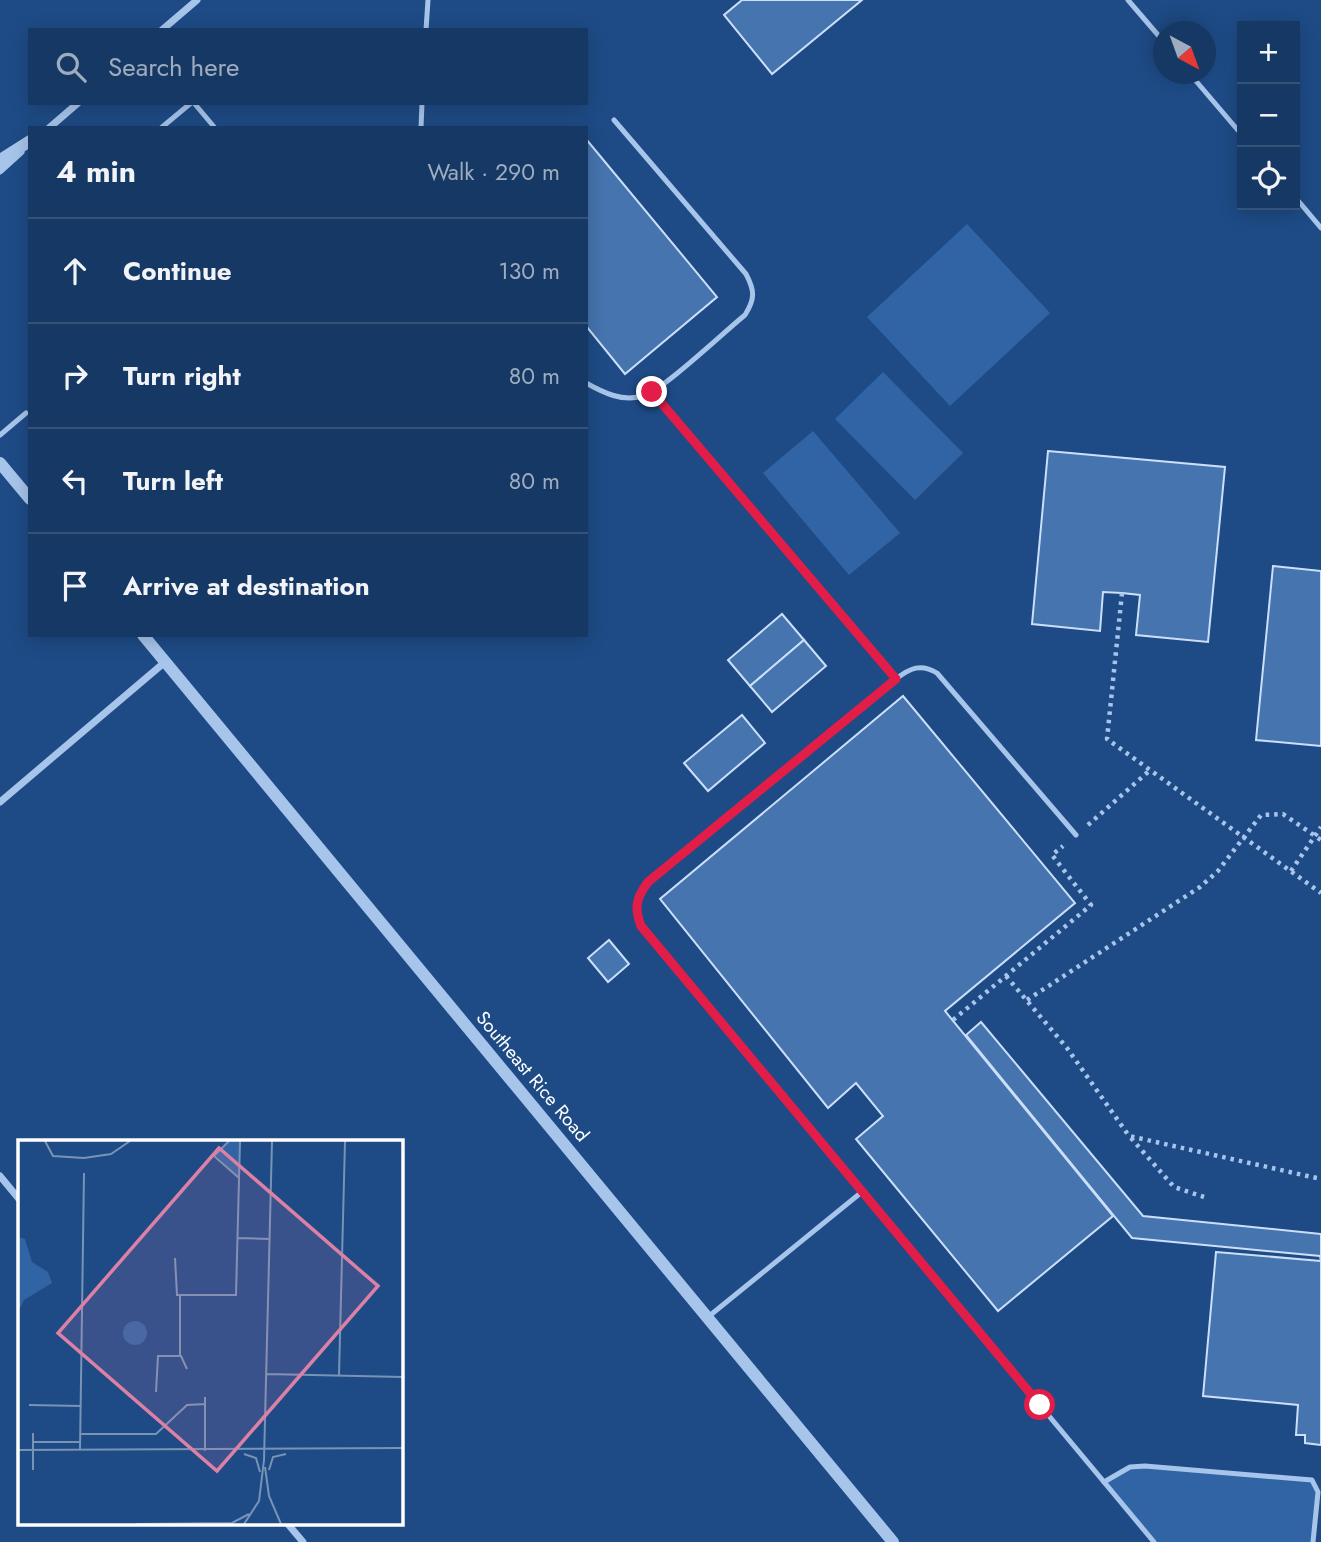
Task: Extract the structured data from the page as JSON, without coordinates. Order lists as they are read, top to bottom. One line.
{"streets":{"street":["Southeast Rice Road"]},"north":"bottom right","page":{"map_buttons":["+","−"],"search":"Search here","heading":["4 min","Walk · 290 m"],"list":[["Continue","130 m"],["Turn right","80 m"],["Turn left","80 m"],"Arrive at destination"]}}
